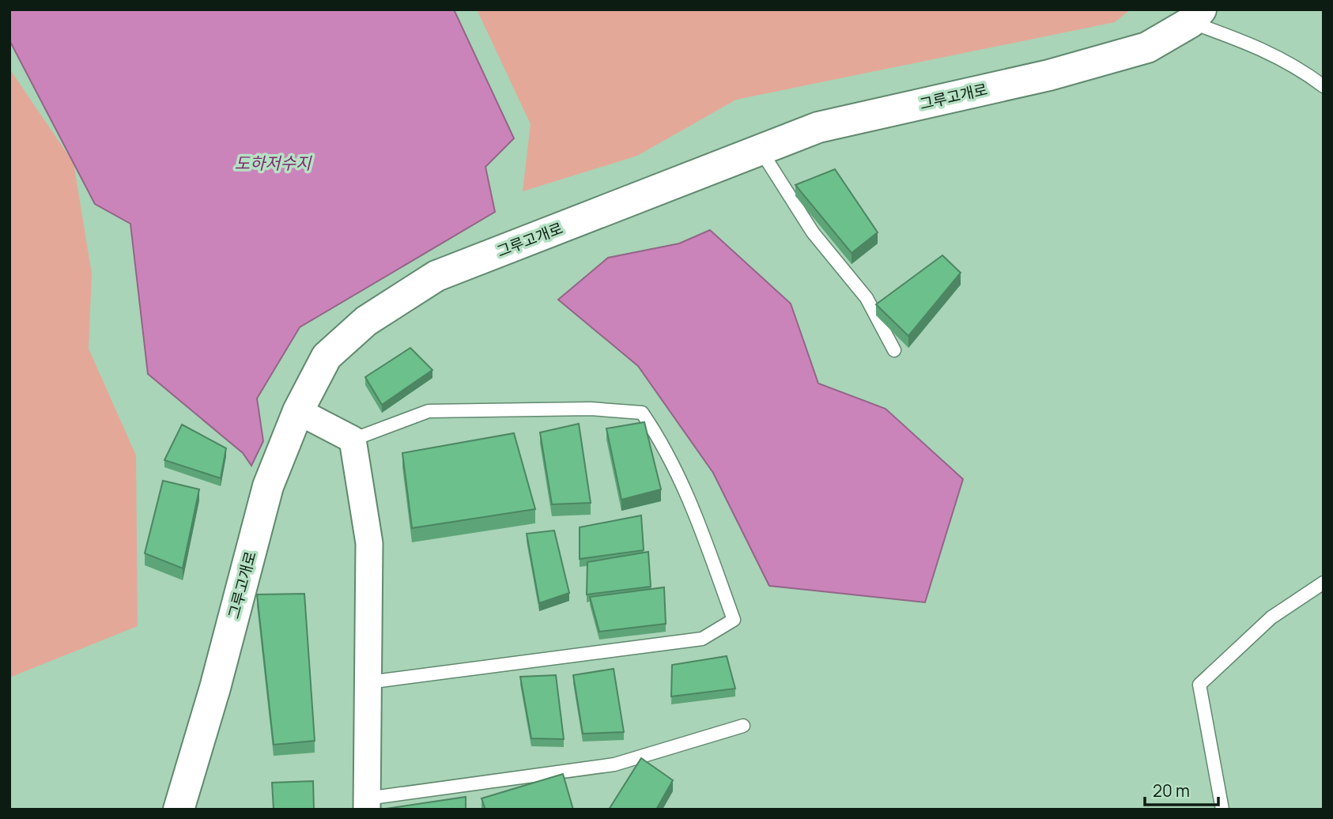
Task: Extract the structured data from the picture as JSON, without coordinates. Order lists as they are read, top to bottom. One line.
{"streets":{"street":["그루고개로"]},"water":["도하저수지"],"scale_bar":"20 m"}
